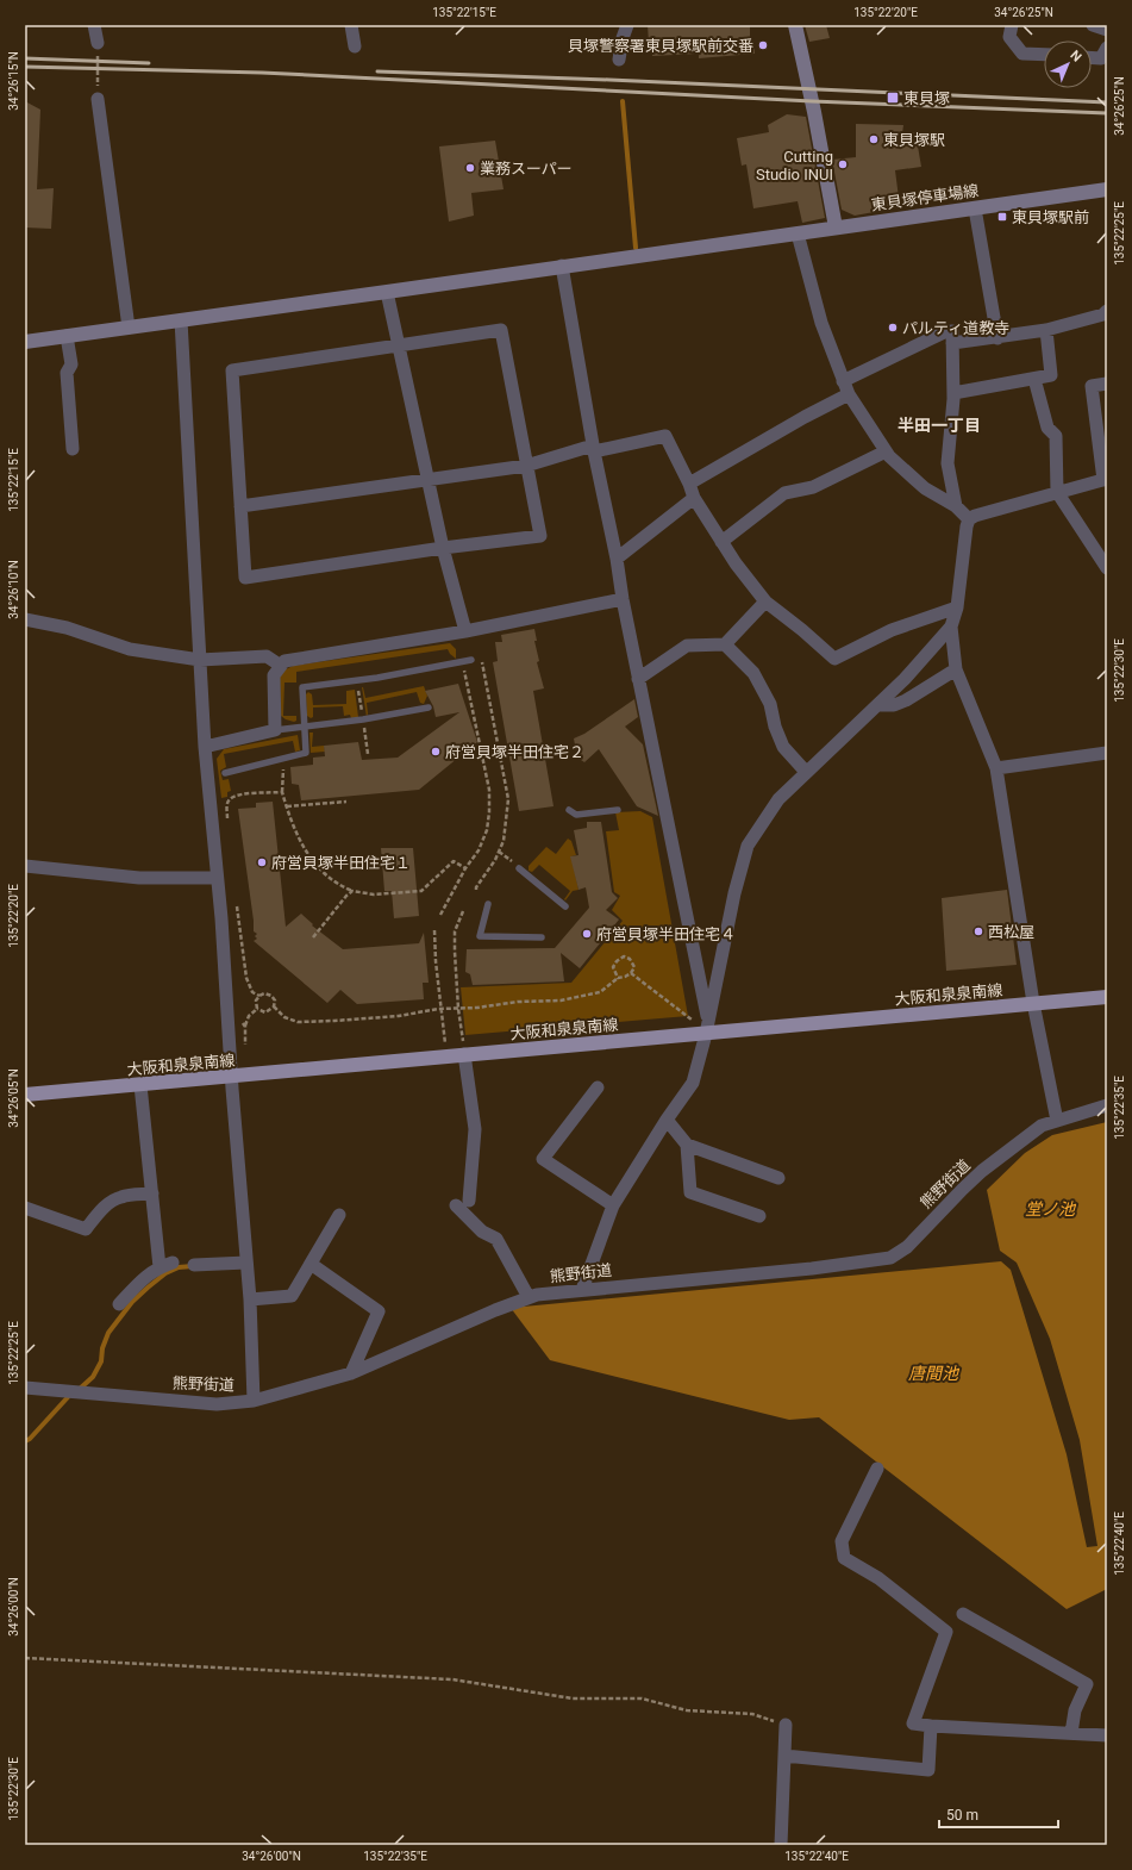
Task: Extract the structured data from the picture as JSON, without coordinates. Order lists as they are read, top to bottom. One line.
{"streets":{"main road":["大阪和泉泉南線"],"street":["東貝塚停車場線","熊野街道"]},"districts":["半田一丁目"],"water":["堂ノ池","唐間池"],"places":{"other":["貝塚警察署東貝塚駅前交番","東貝塚駅","Cutting Studio INUI","業務スーパー","パルティ道教寺","府営貝塚半田住宅２","府営貝塚半田住宅１","西松屋","府営貝塚半田住宅４"],"transit":["東貝塚","東貝塚駅前"]},"scale_bar":"50 m","north":"top right","coordinates":["135°22'15\"E","135°22'20\"E","34°26'25\"N","34°26'15\"N","135°22'25\"E","34°26'10\"N","135°22'30\"E","34°26'05\"N","135°22'35\"E","135°22'40\"E","34°26'00\"N"]}
